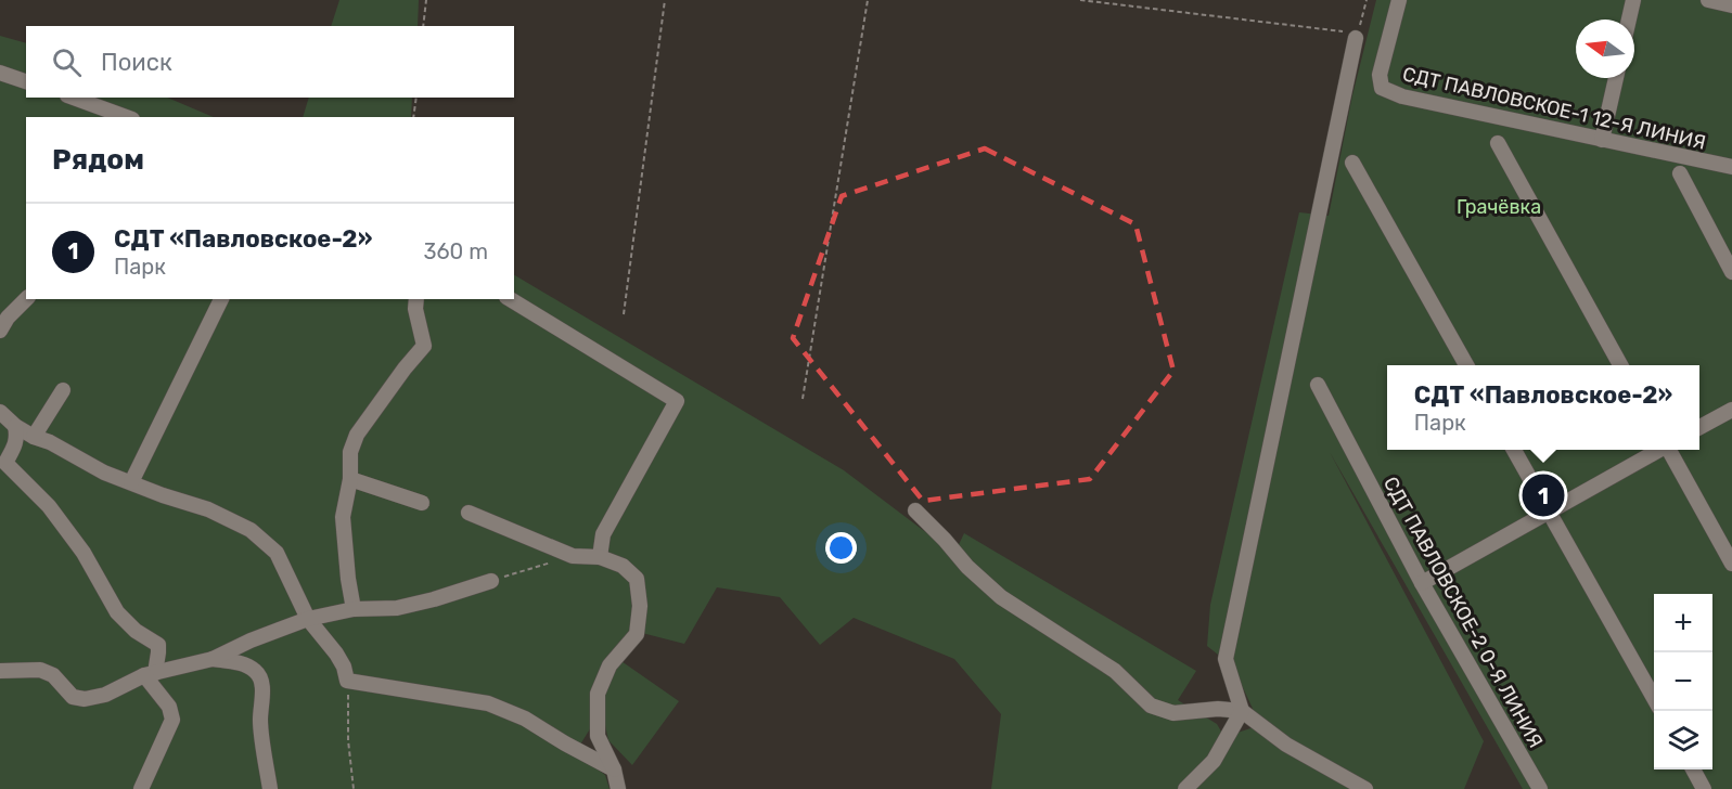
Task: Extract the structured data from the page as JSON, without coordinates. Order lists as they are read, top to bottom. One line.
{"streets":{"street":["СДТ ПАВЛОВСКОЕ-1 12-Я ЛИНИЯ","СДТ ПАВЛОВСКОЕ-2 0-Я ЛИНИЯ"]},"parks":["Грачёвка"],"north":"left","page":{"search":"Поиск","heading":"Рядом","list":[{"mark":"1","name":"СДТ «Павловское-2»","note":"Парк","value":"360 m"}],"popup":["СДТ «Павловское-2»","Парк"],"pins":"1","map_buttons":["+","−"]}}
